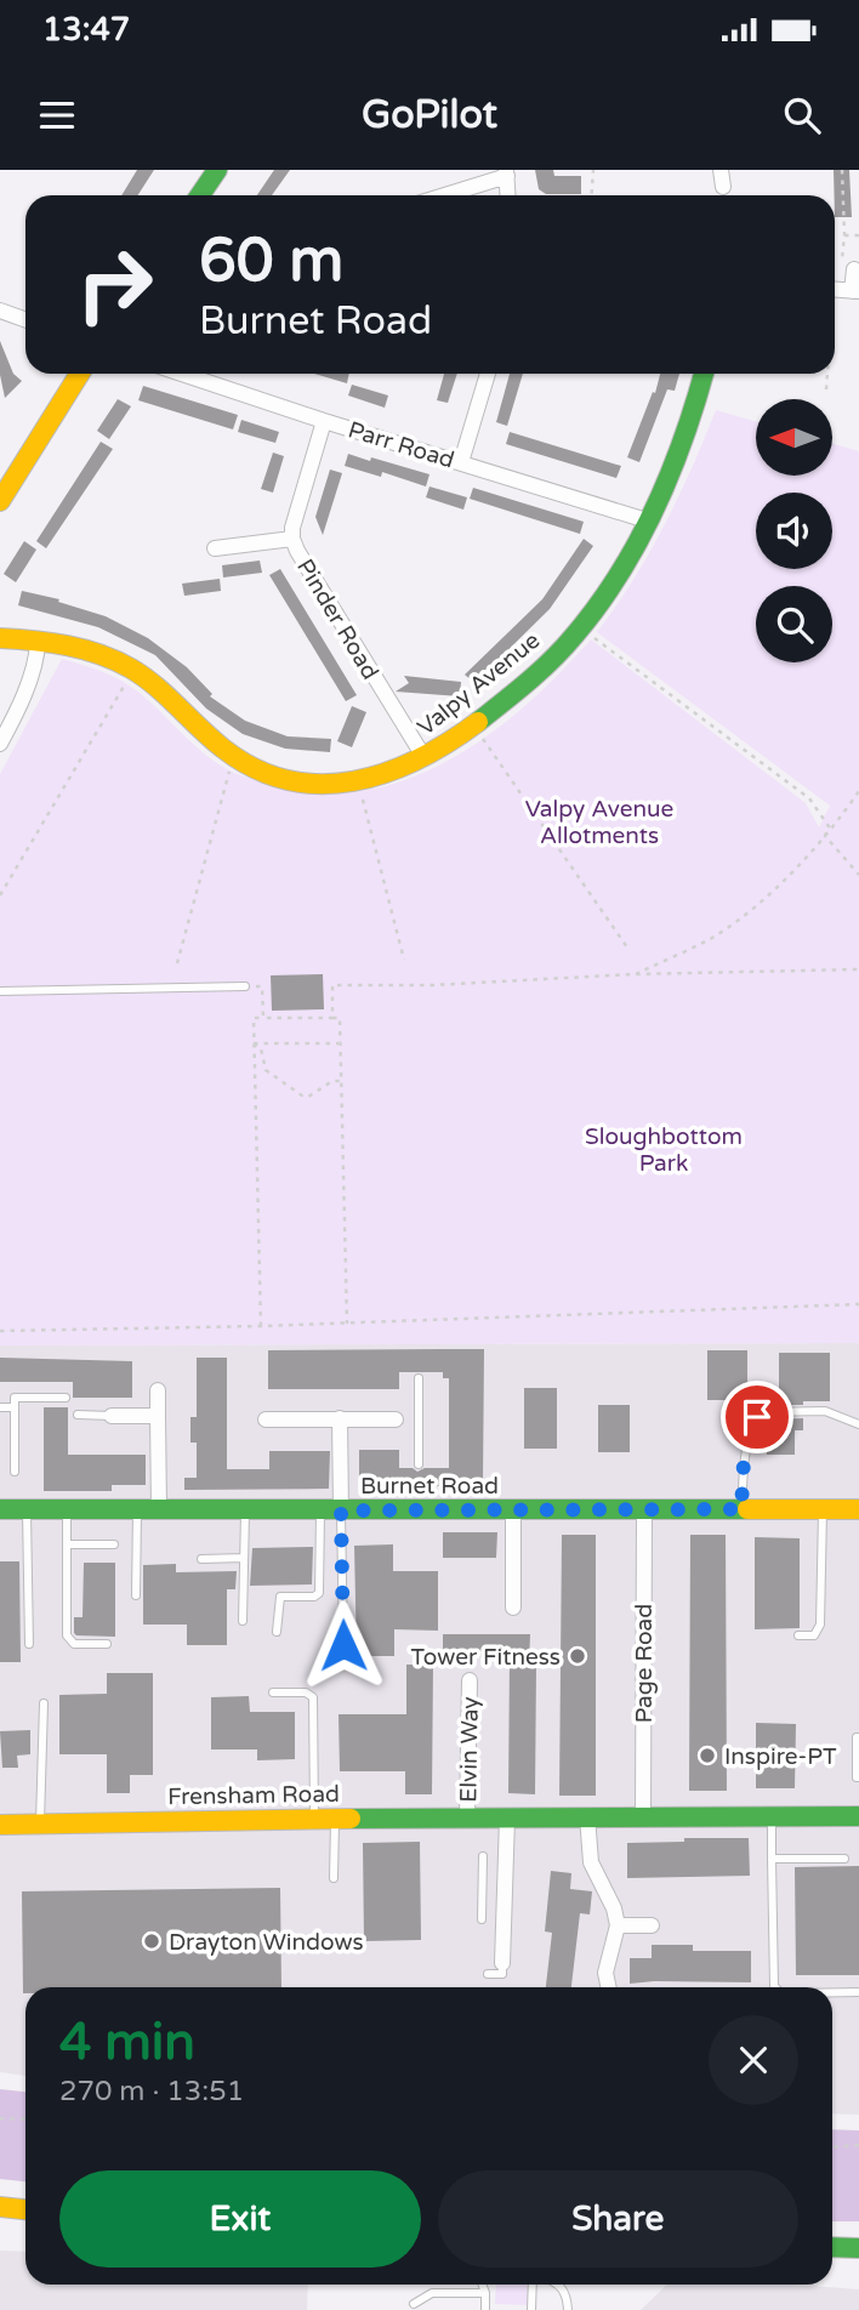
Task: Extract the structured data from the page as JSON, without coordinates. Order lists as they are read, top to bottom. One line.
{"streets":{"main road":["Valpy Avenue","Burnet Road","Frensham Road"],"street":["Parr Road","Pinder Road","Page Road","Elvin Way"]},"crossings":[["Parr Road","Pinder Road"],["Parr Road","Valpy Avenue"],["Pinder Road","Valpy Avenue"],["Burnet Road","Page Road"],["Page Road","Frensham Road"],["Elvin Way","Frensham Road"]],"parks":["Valpy Avenue Allotments","Sloughbottom Park"],"places":["Tower Fitness","Inspire-PT","Drayton Windows"],"north":"left","page":{"status":"13:47","header":"GoPilot","turn":["60 m","Burnet Road"],"heading":["4 min","270 m · 13:51"],"buttons":["Exit","Share"]}}
